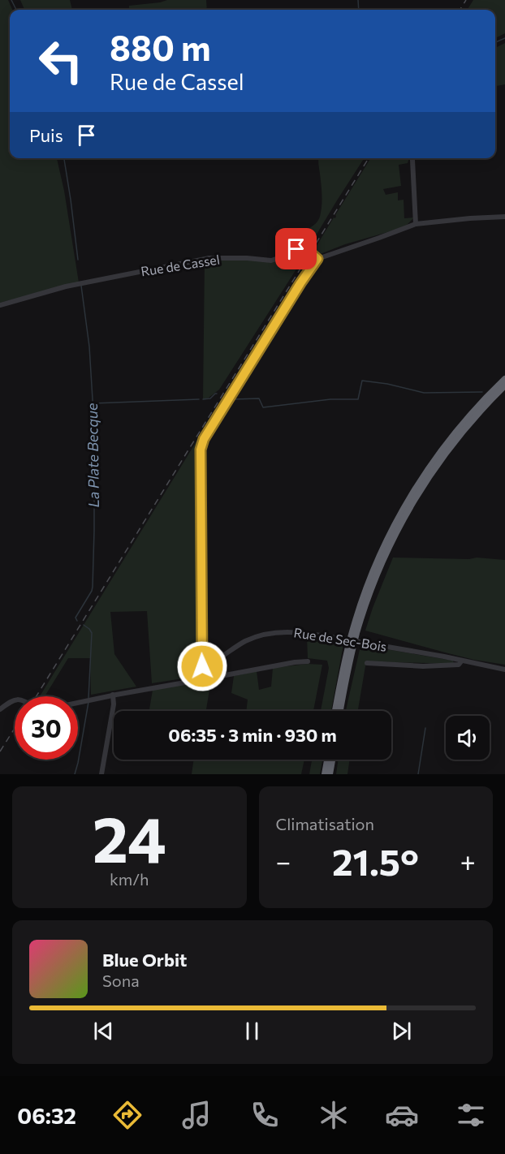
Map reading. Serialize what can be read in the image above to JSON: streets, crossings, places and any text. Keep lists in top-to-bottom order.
{
  "streets": {
    "street": ["Rue de Cassel", "Rue de Sec-Bois"]
  },
  "water": ["La Plate Becque"],
  "page": {
    "turn": ["880 m", "Rue de Cassel"],
    "then": "Puis",
    "limit": "30",
    "trip": "06:35 · 3 min · 930 m",
    "tile": [
      ["24", "km/h"],
      "Climatisation"
    ],
    "heat": ["−", "21.5°", "+"],
    "song": ["Blue Orbit", "Sona"],
    "tabs": "06:32"
  }
}
